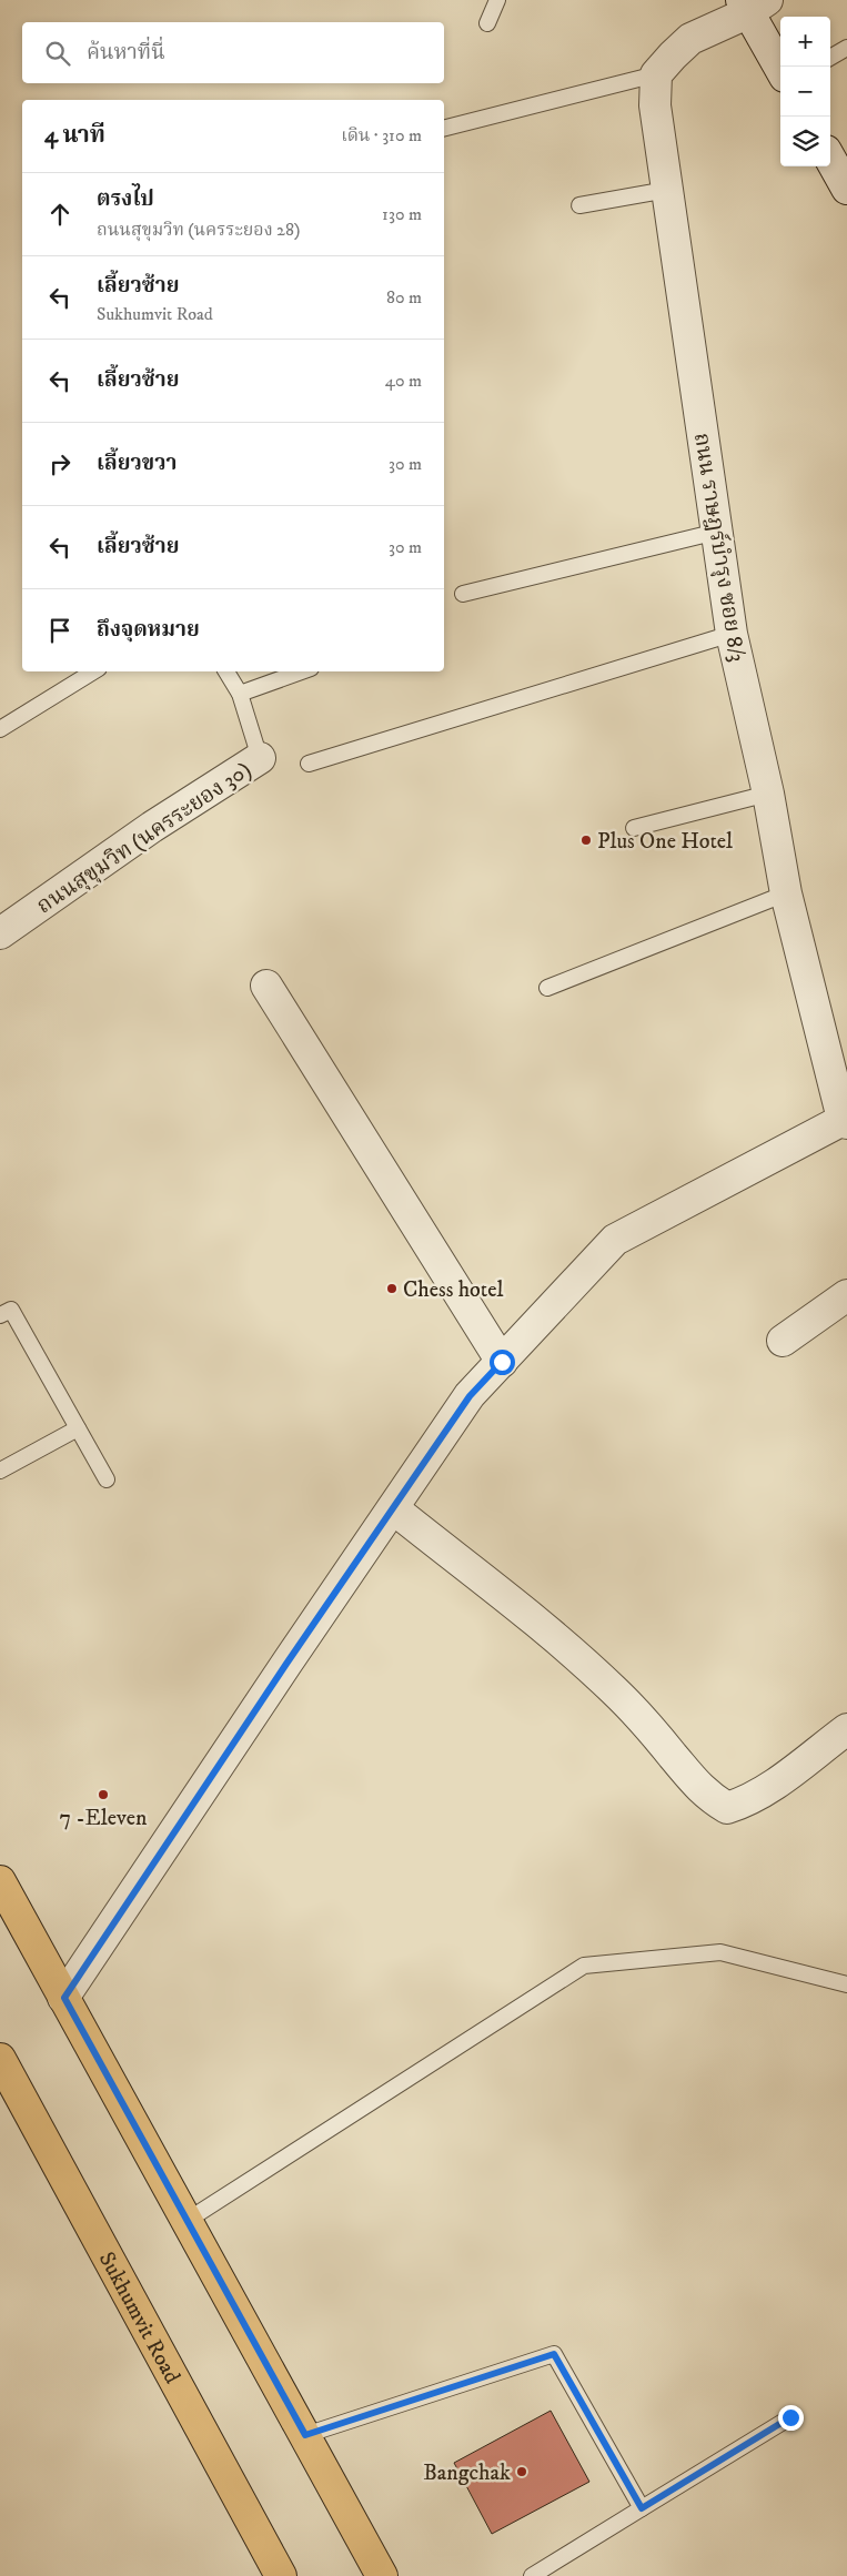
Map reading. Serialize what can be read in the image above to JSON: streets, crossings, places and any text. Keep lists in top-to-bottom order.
{
  "streets": {
    "main road": ["Sukhumvit Road"],
    "street": ["ถนน ราษฎร์บำรุง ซอย 8/3", "ถนนสุขุมวิท (นครระยอง 30)"]
  },
  "places": [
    "Plus One Hotel",
    "Chess hotel",
    "7 -Eleven",
    "Bangchak"
  ],
  "page": {
    "map_buttons": ["+", "−"],
    "search": "ค้นหาที่นี่",
    "heading": ["4 นาที", "เดิน · 310 m"],
    "list": [
      ["ตรงไป", "ถนนสุขุมวิท (นครระยอง 28)", "130 m"],
      ["เลี้ยวซ้าย", "Sukhumvit Road", "80 m"],
      ["เลี้ยวซ้าย", "40 m"],
      ["เลี้ยวขวา", "30 m"],
      ["เลี้ยวซ้าย", "30 m"],
      "ถึงจุดหมาย"
    ]
  }
}
